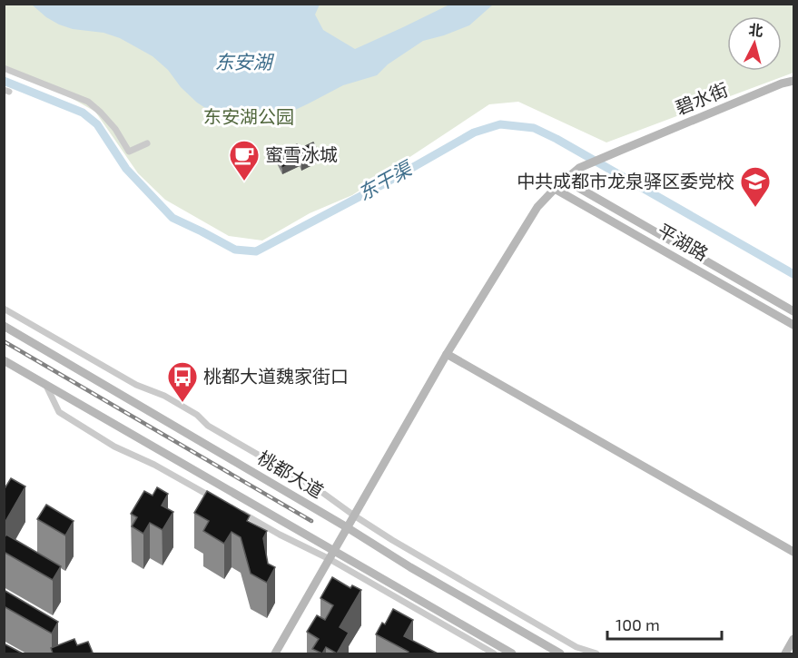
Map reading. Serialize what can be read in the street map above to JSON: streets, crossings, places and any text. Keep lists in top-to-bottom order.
{
  "streets": {
    "street": ["碧水街", "平湖路", "桃都大道"]
  },
  "crossings": [
    ["碧水街", "平湖路"],
    ["碧水街", "桃都大道"]
  ],
  "water": ["东安湖", "东干渠"],
  "parks": ["东安湖公园"],
  "places": {
    "cafe": ["蜜雪冰城"],
    "school or university": ["中共成都市龙泉驿区委党校"],
    "bus stop": ["桃都大道魏家街口"]
  },
  "scale_bar": "100 m",
  "north": "top"
}
